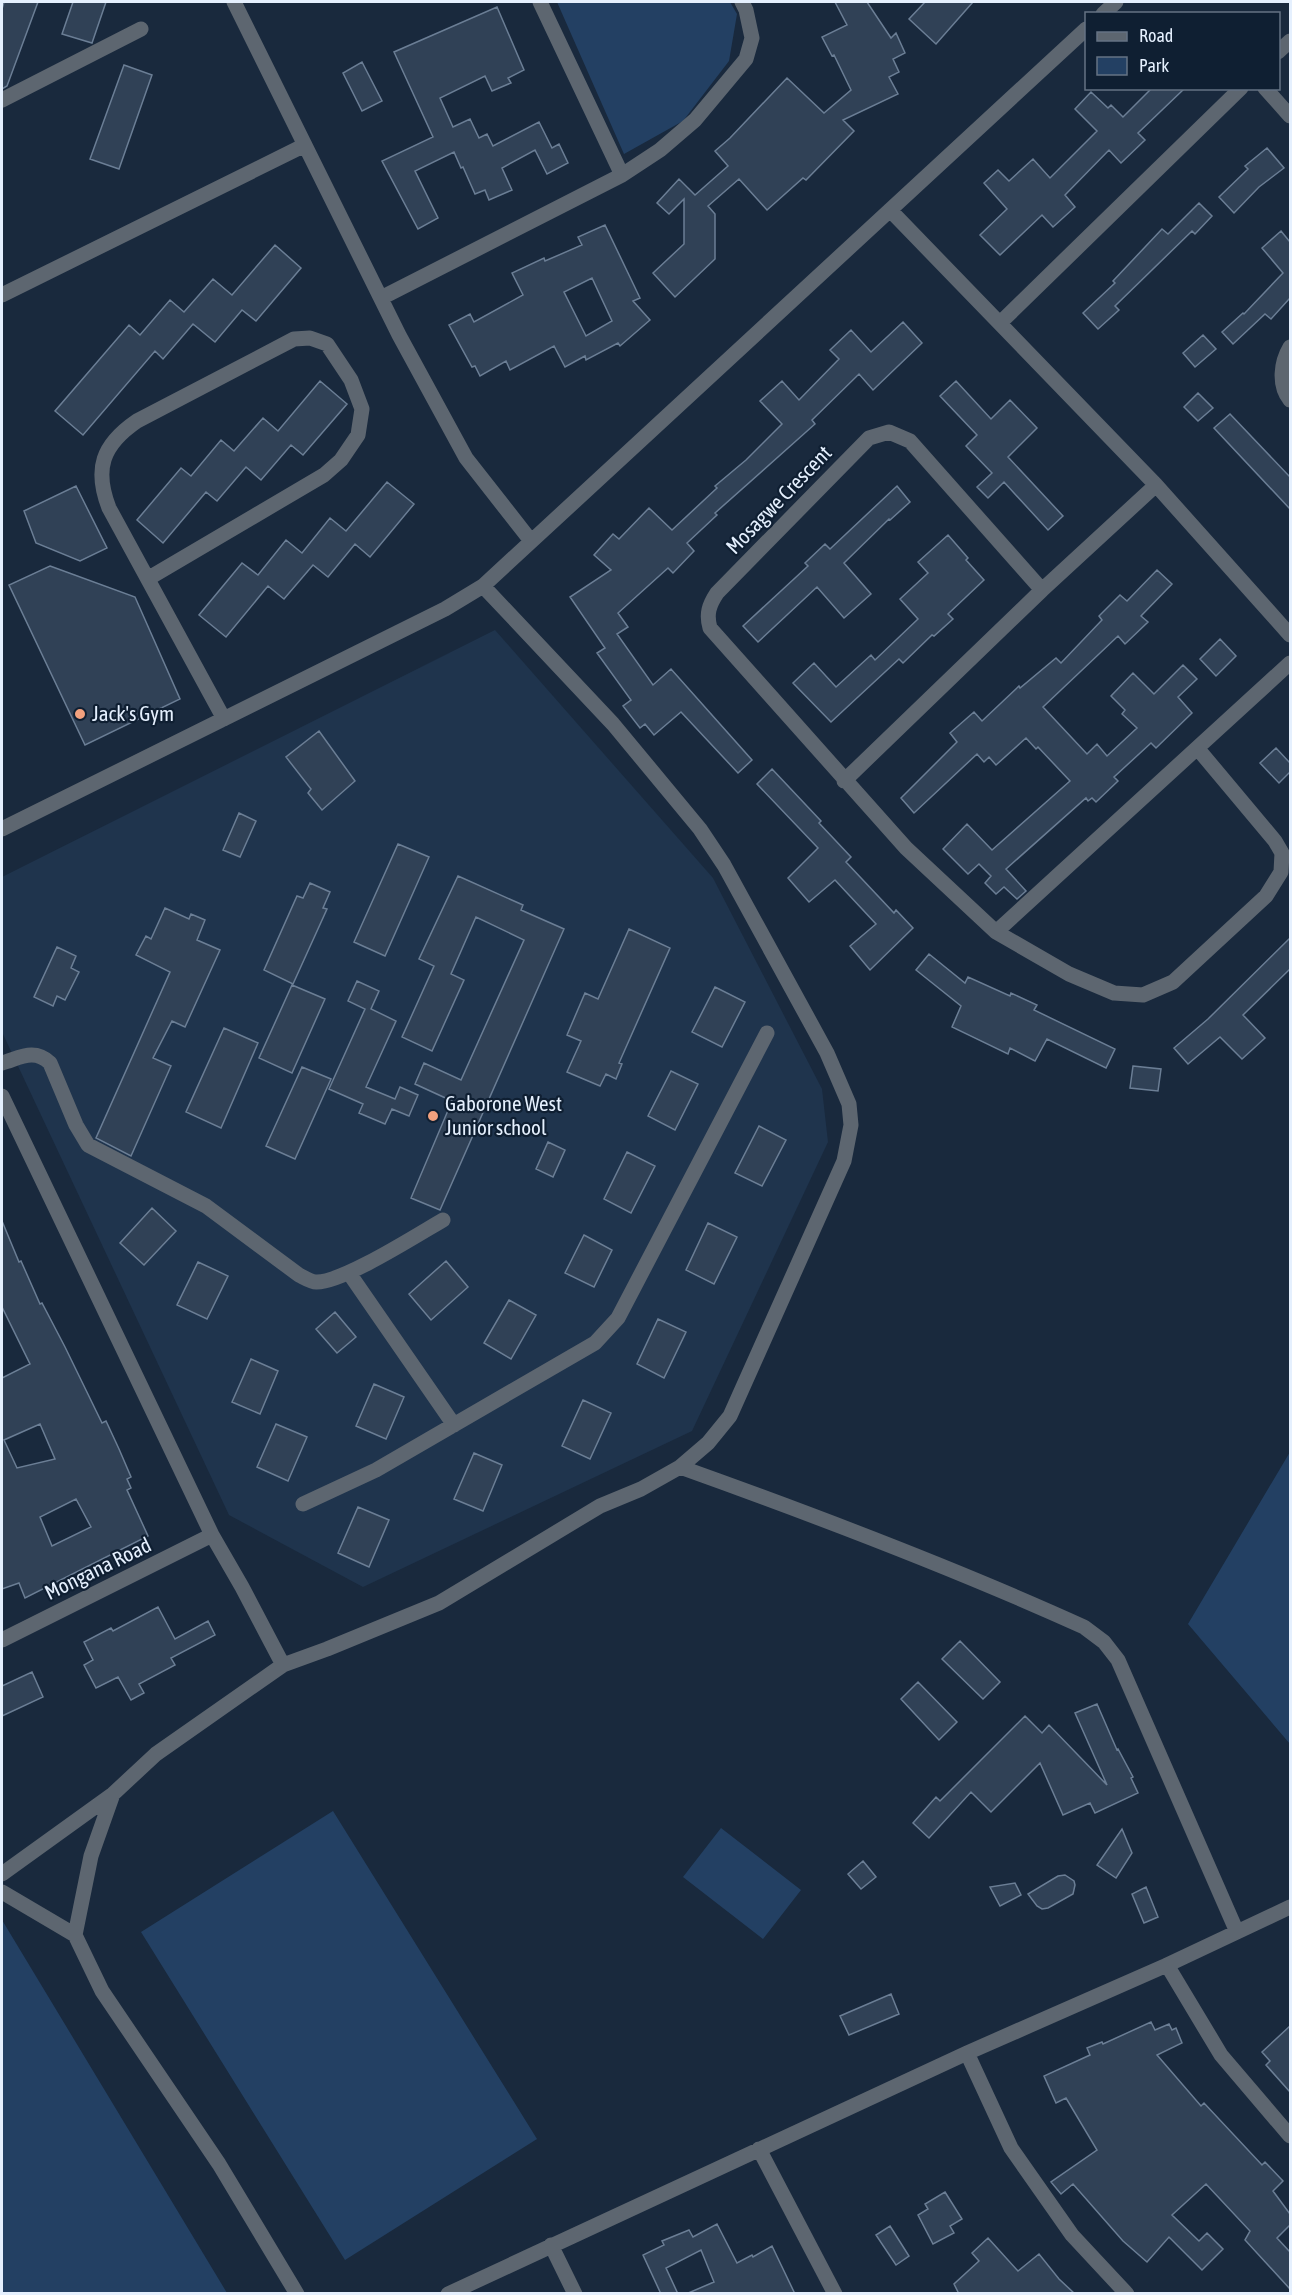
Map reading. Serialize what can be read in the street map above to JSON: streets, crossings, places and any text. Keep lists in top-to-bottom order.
{
  "streets": {
    "street": ["Mosagwe Crescent", "Mongana Road"]
  },
  "places": ["Jack's Gym", "Gaborone West Junior school"],
  "legend": ["Road", "Park"]
}
